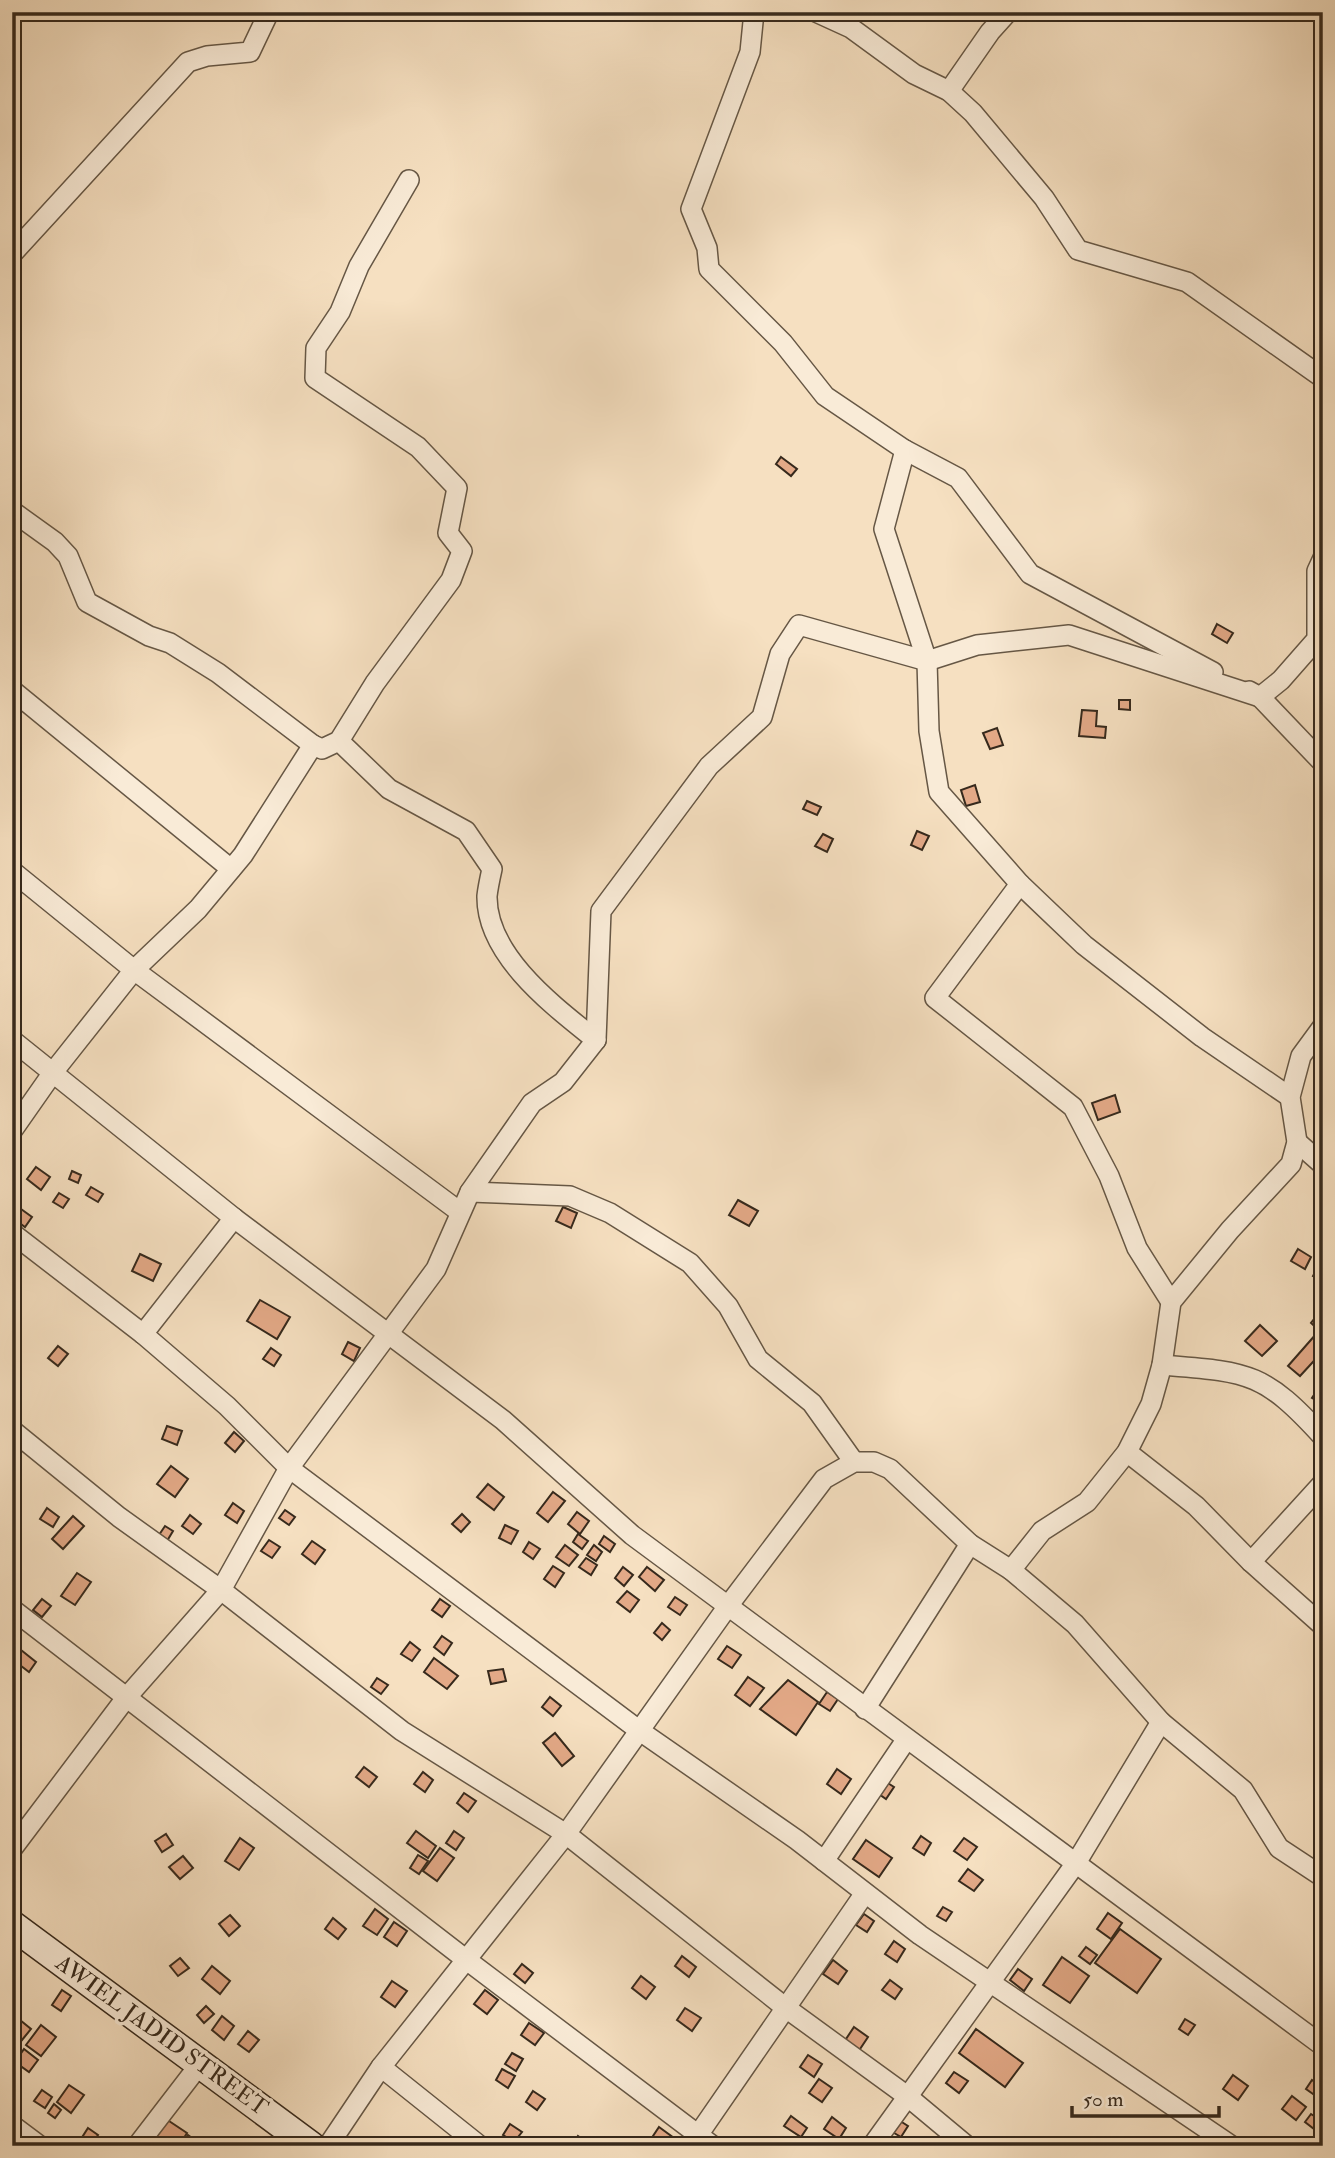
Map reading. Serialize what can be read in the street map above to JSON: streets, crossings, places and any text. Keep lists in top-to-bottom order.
{
  "streets": {
    "street": ["AWIEL JADID STREET"]
  },
  "scale_bar": "50 m"
}
